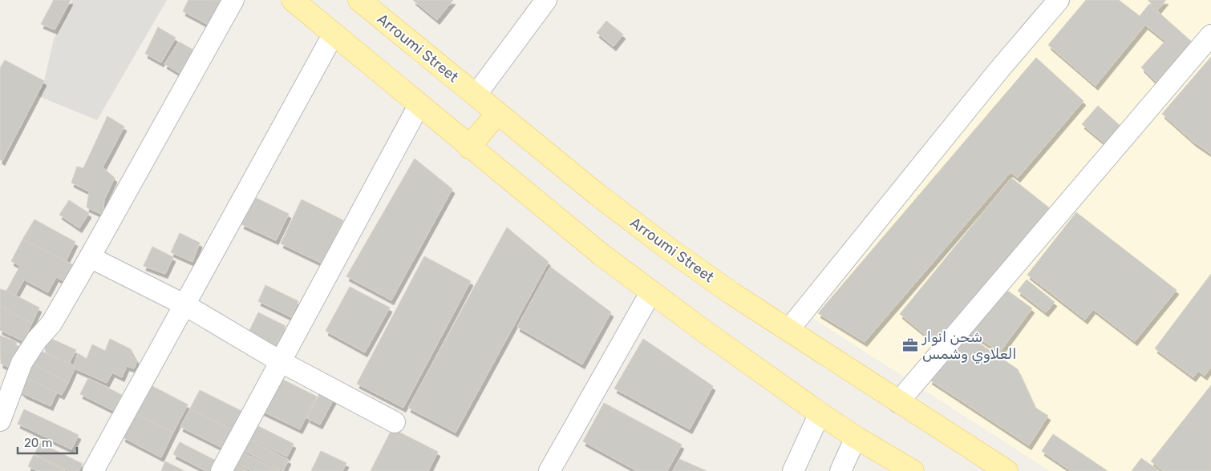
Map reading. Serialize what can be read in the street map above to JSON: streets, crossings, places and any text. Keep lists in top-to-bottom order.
{
  "streets": {
    "main road": ["Arroumi Street"]
  },
  "places": {
    "office": ["شحن انوار العلاوي وشمس"]
  },
  "scale_bar": "20 m"
}
